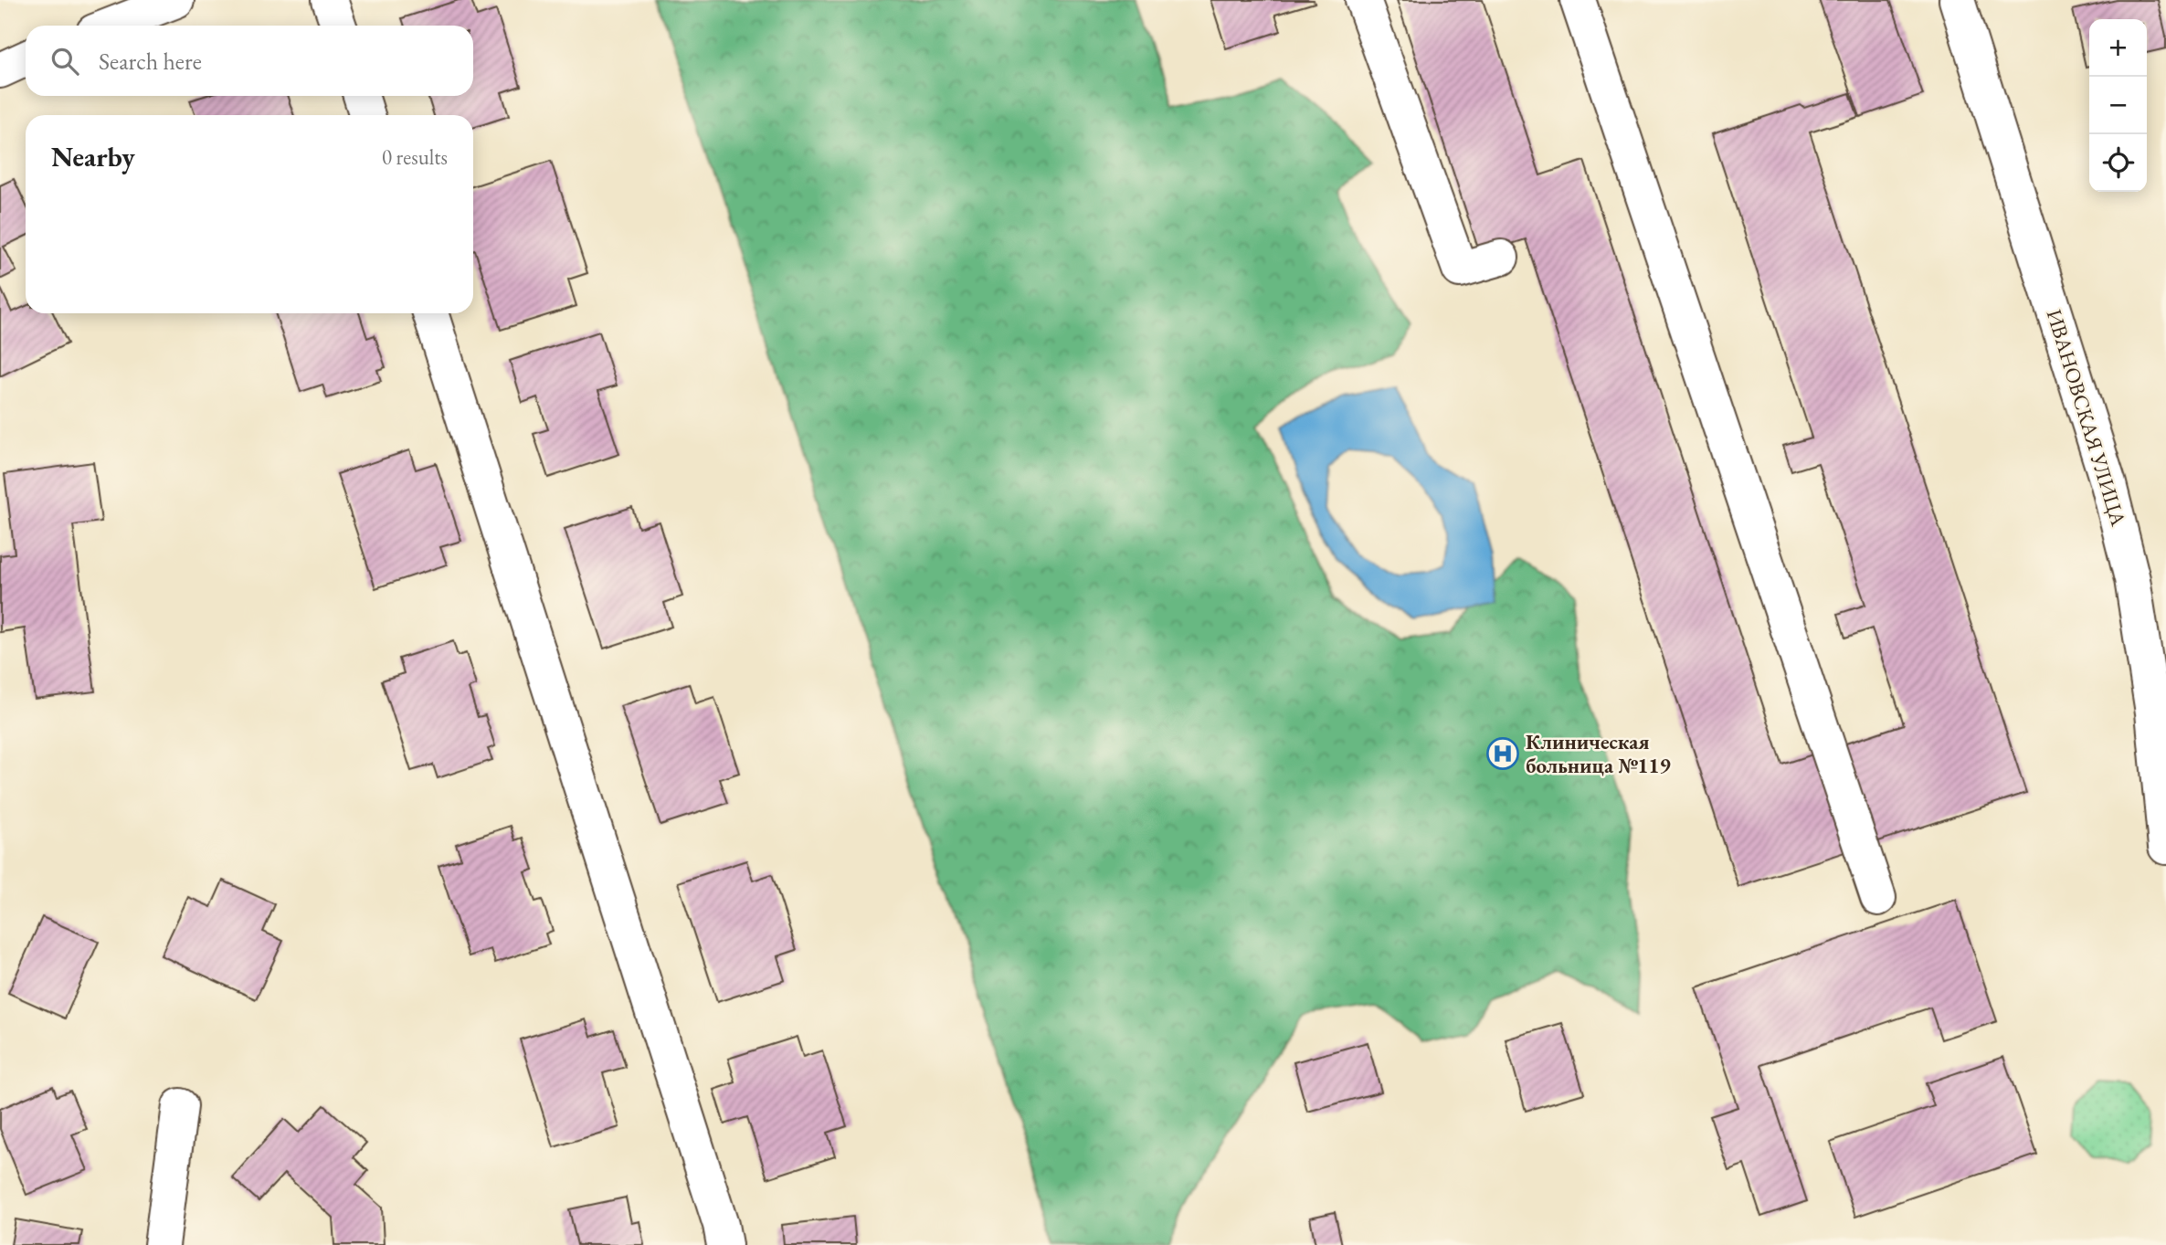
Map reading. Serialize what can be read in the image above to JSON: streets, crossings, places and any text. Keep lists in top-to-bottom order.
{
  "streets": {
    "street": ["ИВАНОВСКАЯ УЛИЦА"]
  },
  "places": {
    "hospital": ["Клиническая больница №119"]
  },
  "page": {
    "map_buttons": ["+", "−"],
    "search": "Search here",
    "heading": ["Nearby", "0 results"]
  }
}
